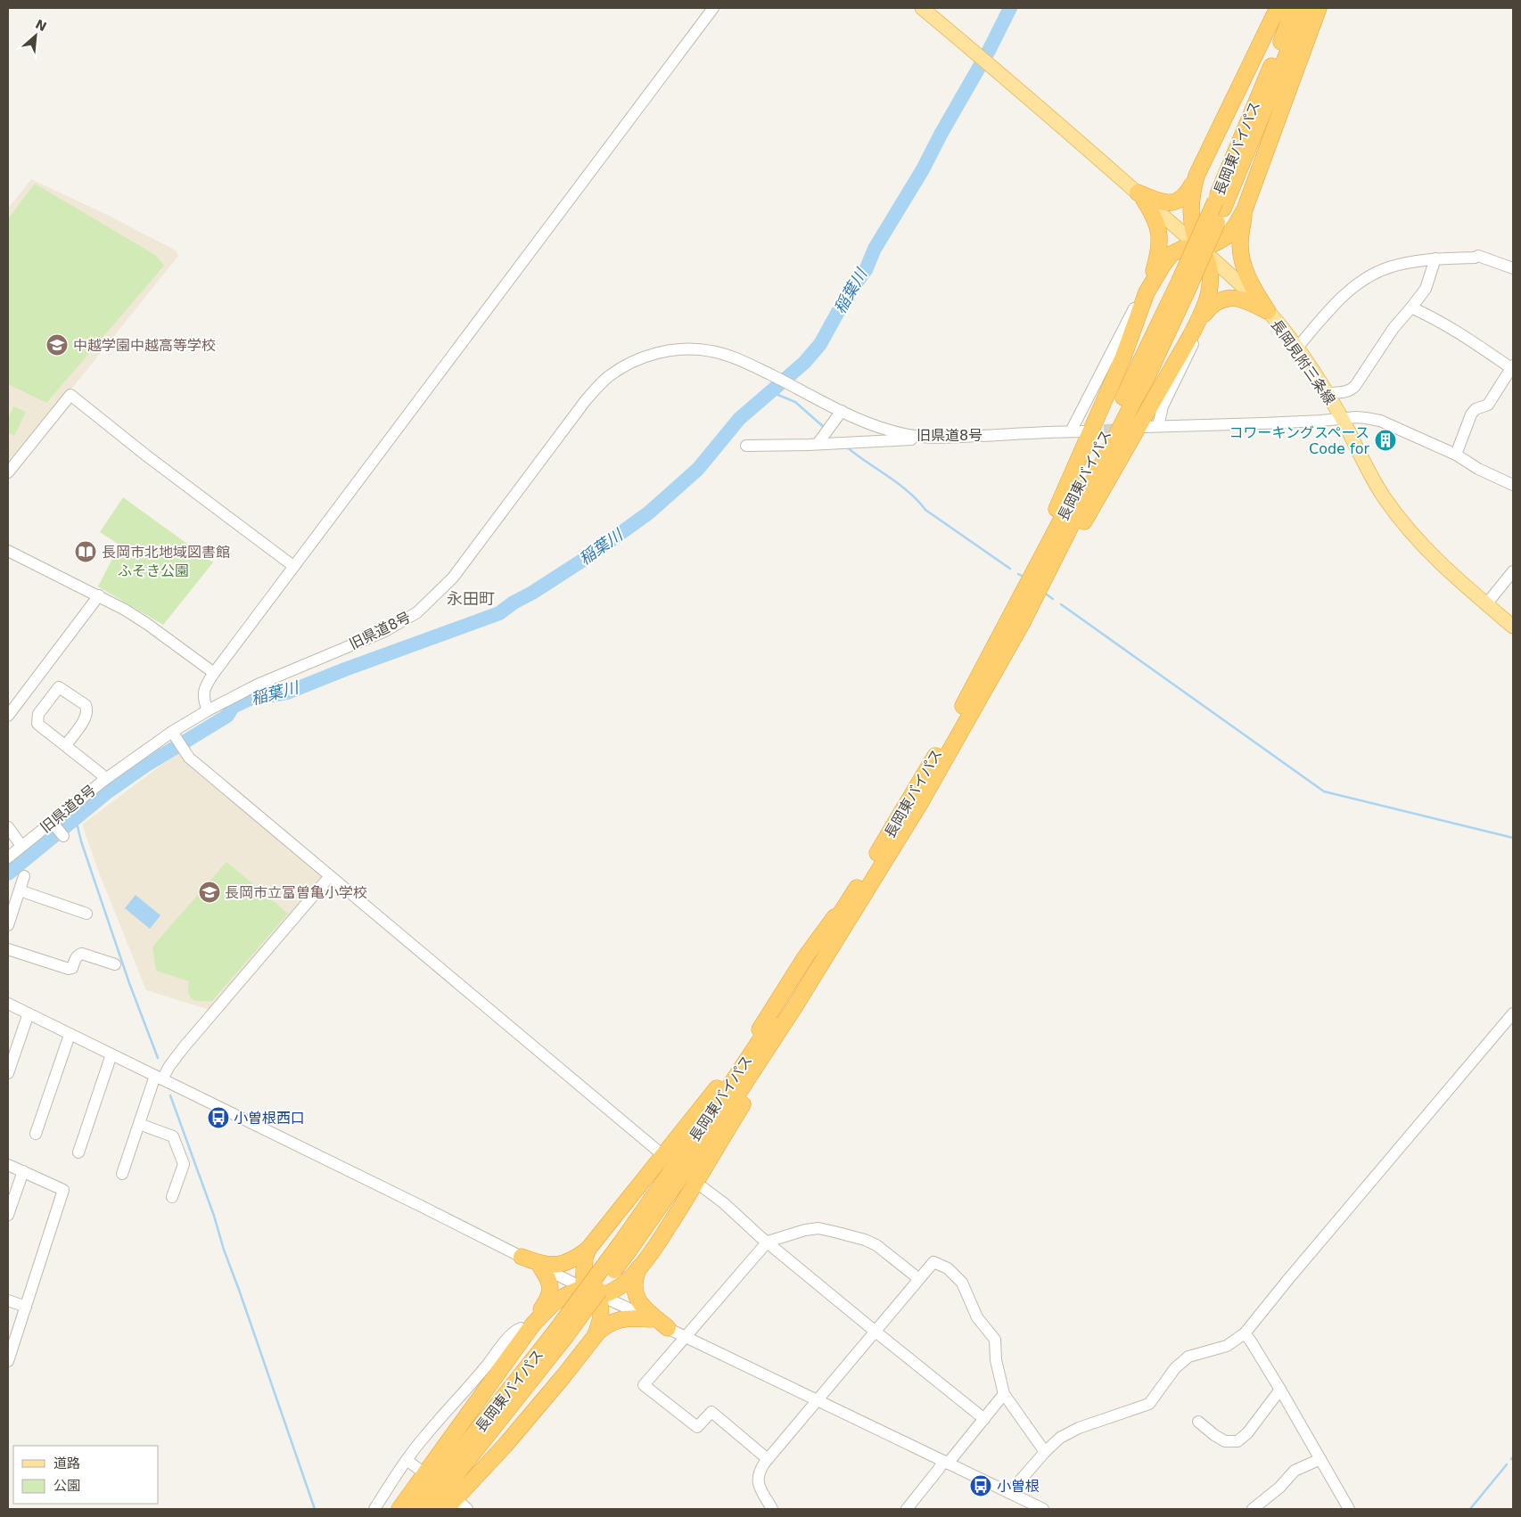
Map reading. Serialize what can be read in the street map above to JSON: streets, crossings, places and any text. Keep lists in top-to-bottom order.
{
  "streets": {
    "highway": ["長岡東バイパス"],
    "main road": ["長岡見附三条線"],
    "street": ["旧県道8号"]
  },
  "districts": ["永田町"],
  "water": ["稲葉川"],
  "parks": ["ふそき公園"],
  "places": {
    "school or university": ["中越学園中越高等学校", "長岡市立富曽亀小学校"],
    "building": ["コワーキングスペース Code for"],
    "library": ["長岡市北地域図書館"],
    "bus stop": ["小曽根西口", "小曽根"]
  },
  "legend": ["道路", "公園"],
  "north": "top right"
}
